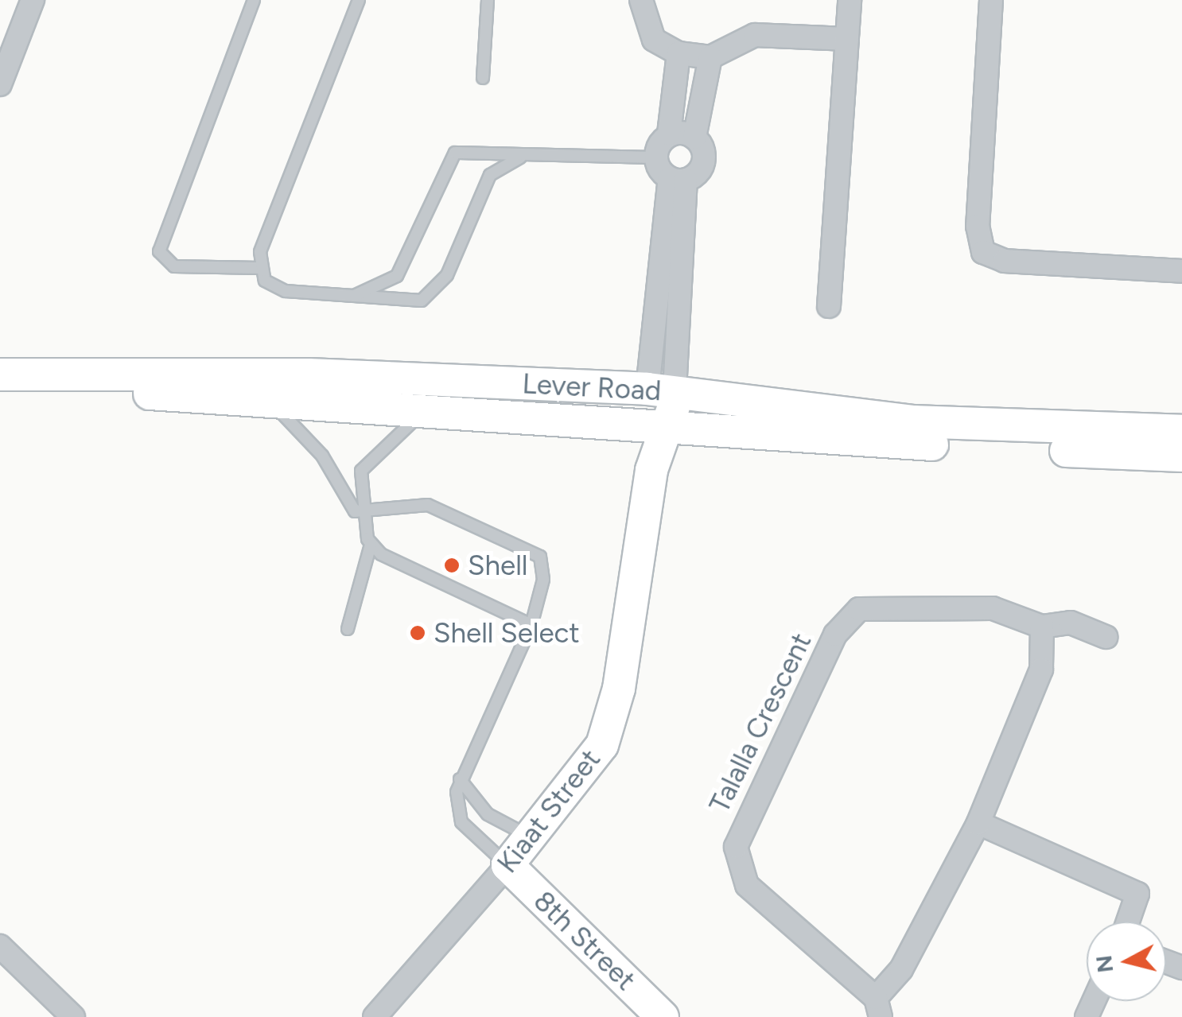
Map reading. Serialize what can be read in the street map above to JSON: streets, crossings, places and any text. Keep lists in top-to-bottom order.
{
  "streets": {
    "main road": ["Lever Road", "Kiaat Street", "8th Street"],
    "street": ["Talalla Crescent"]
  },
  "crossings": [
    ["Lever Road", "Kiaat Street"],
    ["Kiaat Street", "8th Street"]
  ],
  "places": ["Shell", "Shell Select"],
  "north": "left"
}
